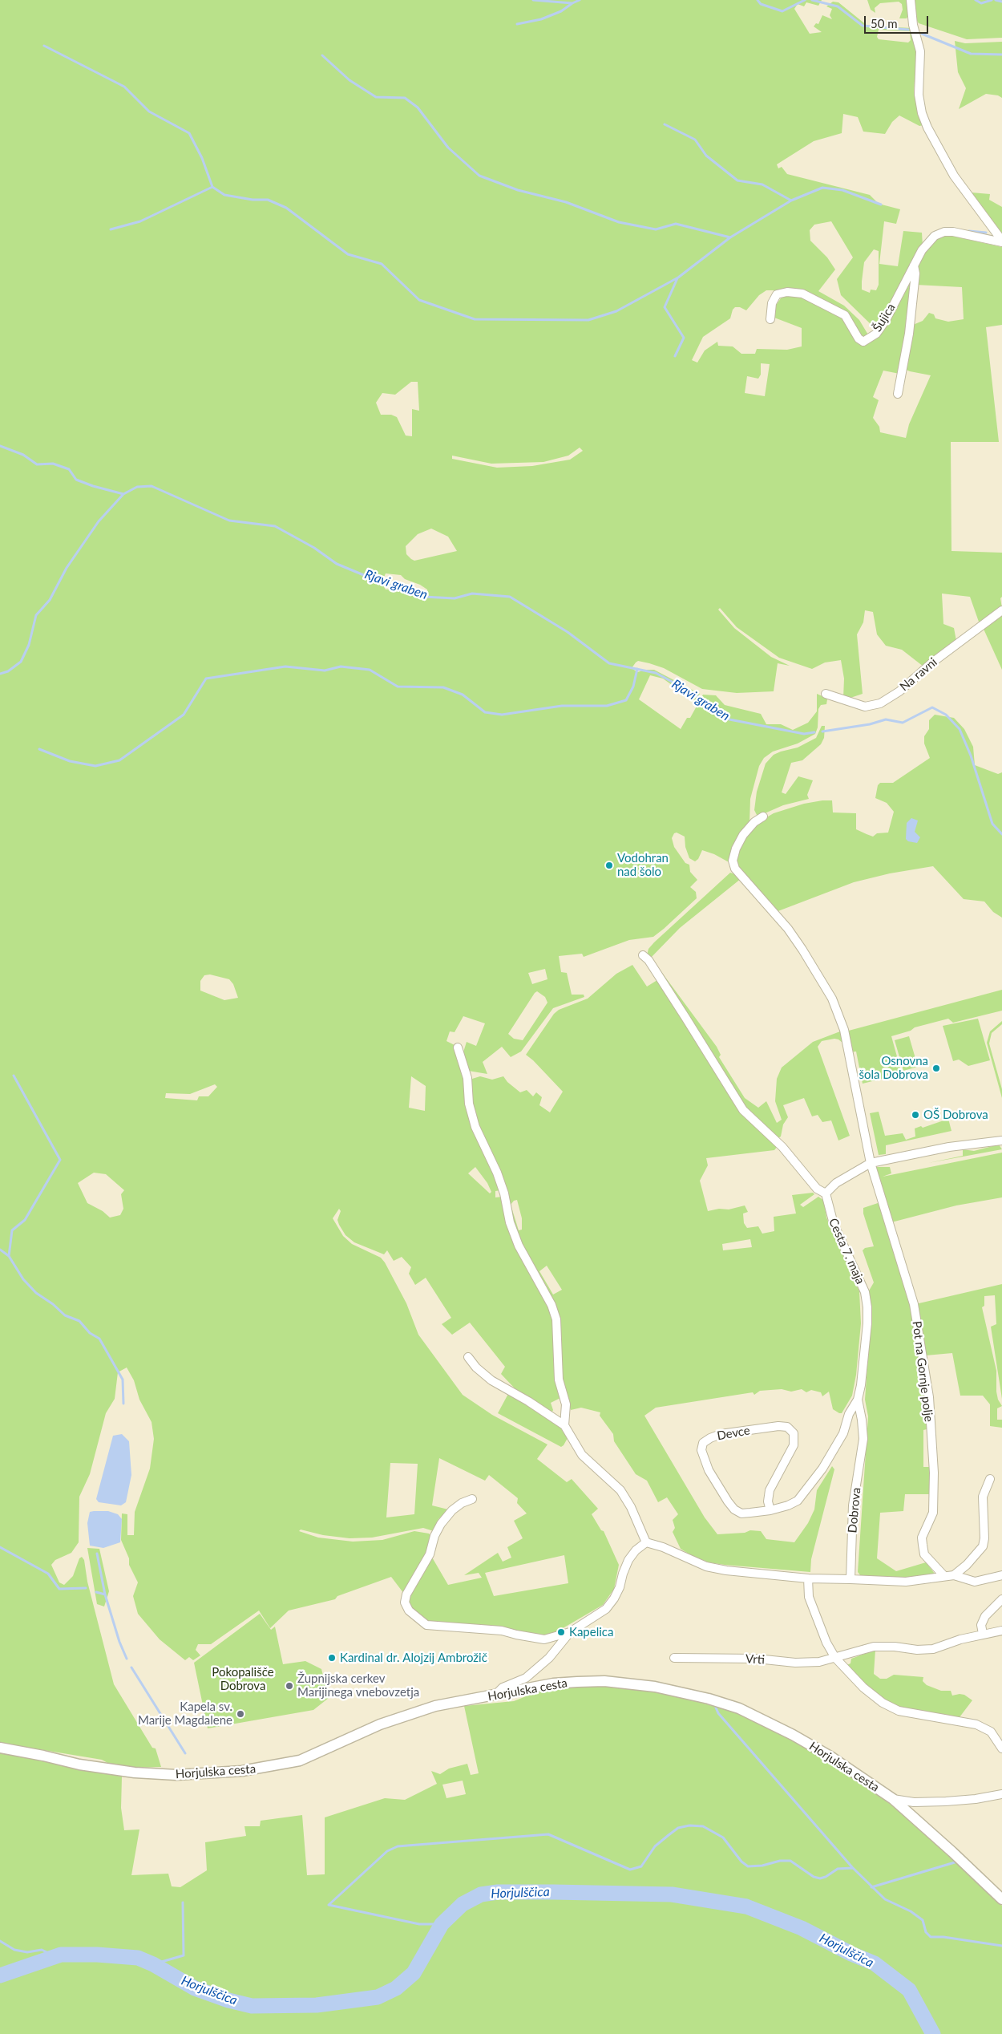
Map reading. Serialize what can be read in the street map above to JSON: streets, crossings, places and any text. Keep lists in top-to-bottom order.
{
  "streets": {
    "street": [
      "Šujica",
      "Na ravni",
      "Cesta 7. maja",
      "Pot na Gornje polje",
      "Devce",
      "Dobrova",
      "Vrti",
      "Horjulska cesta"
    ]
  },
  "crossings": [
    ["Cesta 7. maja", "Devce"],
    ["Cesta 7. maja", "Dobrova"],
    ["Devce", "Dobrova"]
  ],
  "water": ["Rjavi graben", "Horjulščica"],
  "parks": ["Pokopališče Dobrova"],
  "places": [
    "Vodohran nad šolo",
    "Osnovna šola Dobrova",
    "OŠ Dobrova",
    "Kapelica",
    "Kardinal dr. Alojzij Ambrožič",
    "Župnijska cerkev Marijinega vnebovzetja",
    "Kapela sv. Marije Magdalene"
  ],
  "scale_bar": "50 m"
}
